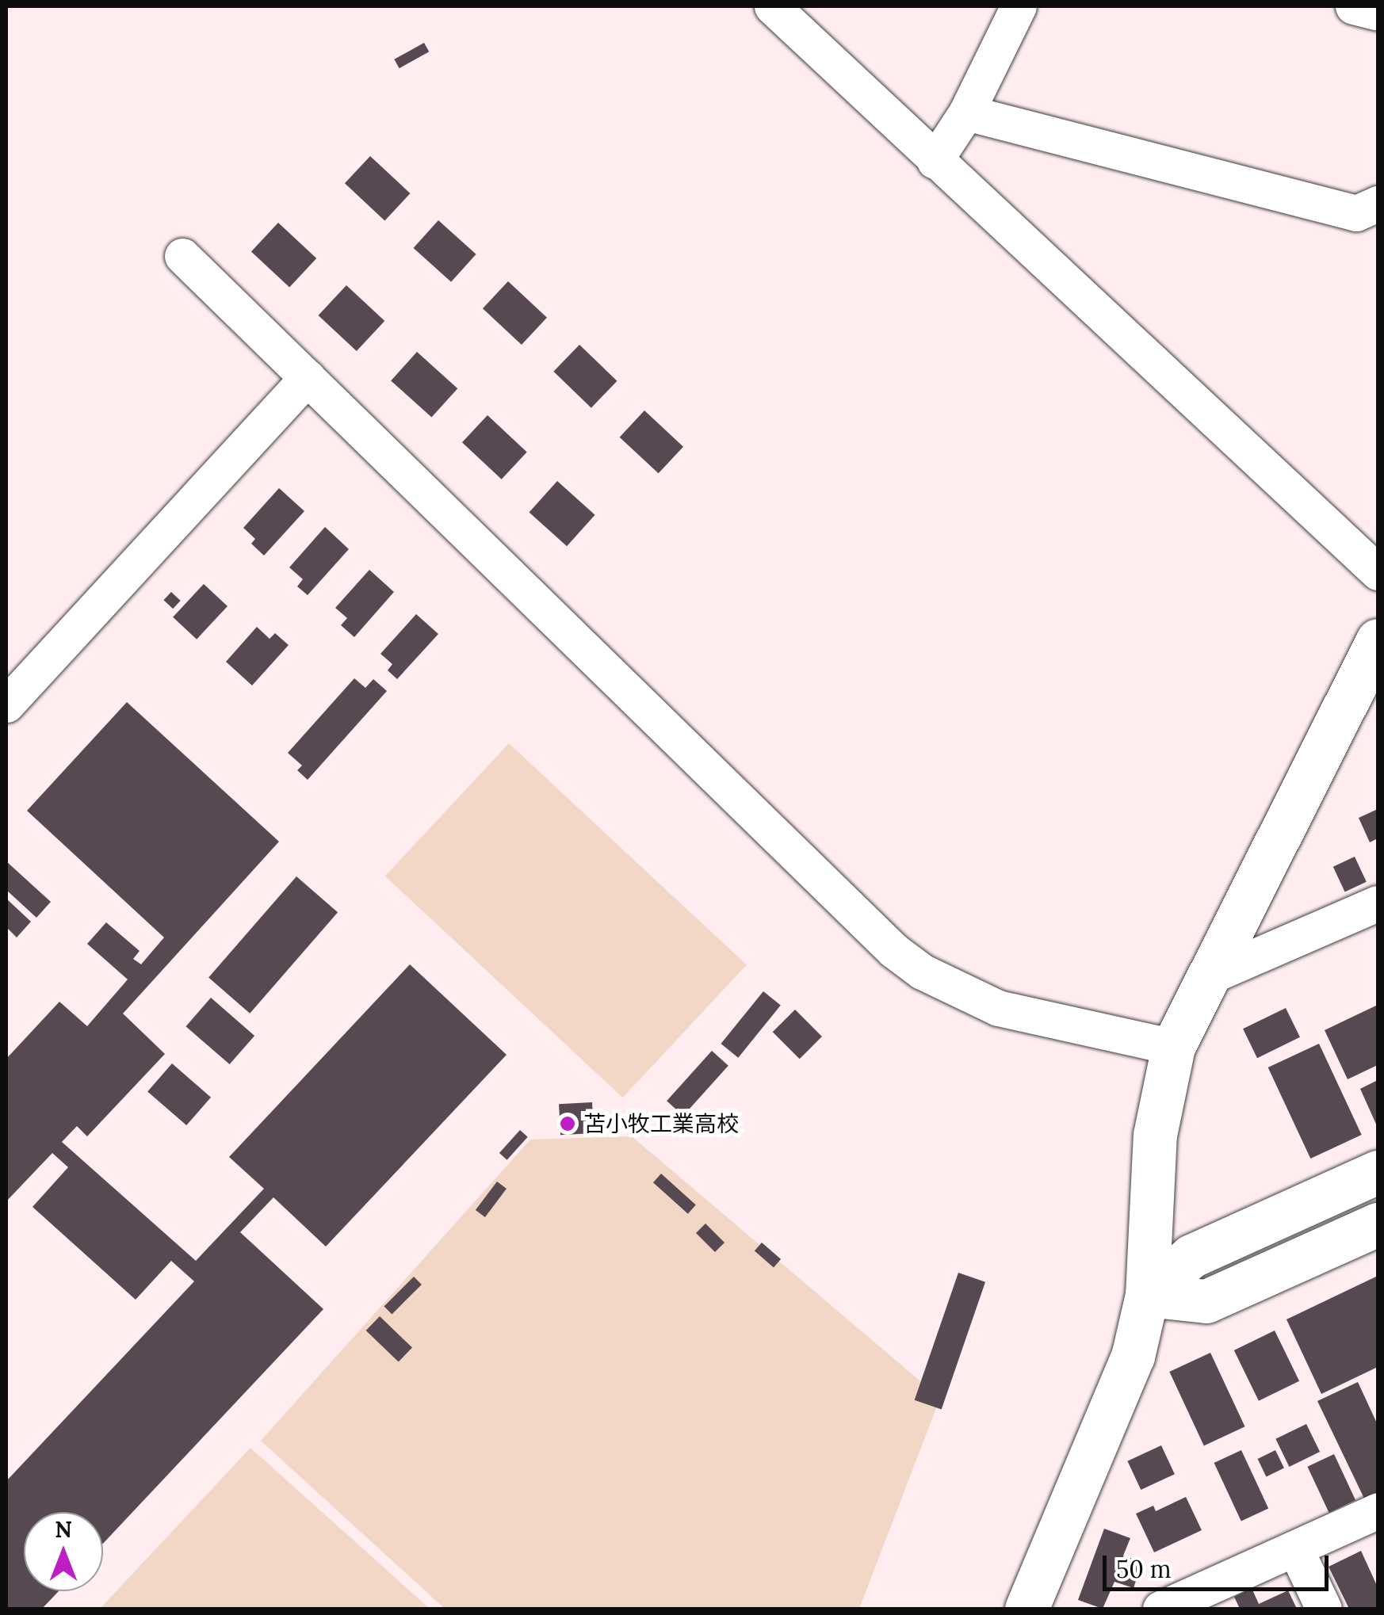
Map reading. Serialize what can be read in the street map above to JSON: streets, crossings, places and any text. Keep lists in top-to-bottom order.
{
  "places": ["苫小牧工業高校"],
  "scale_bar": "50 m",
  "north": "top"
}
